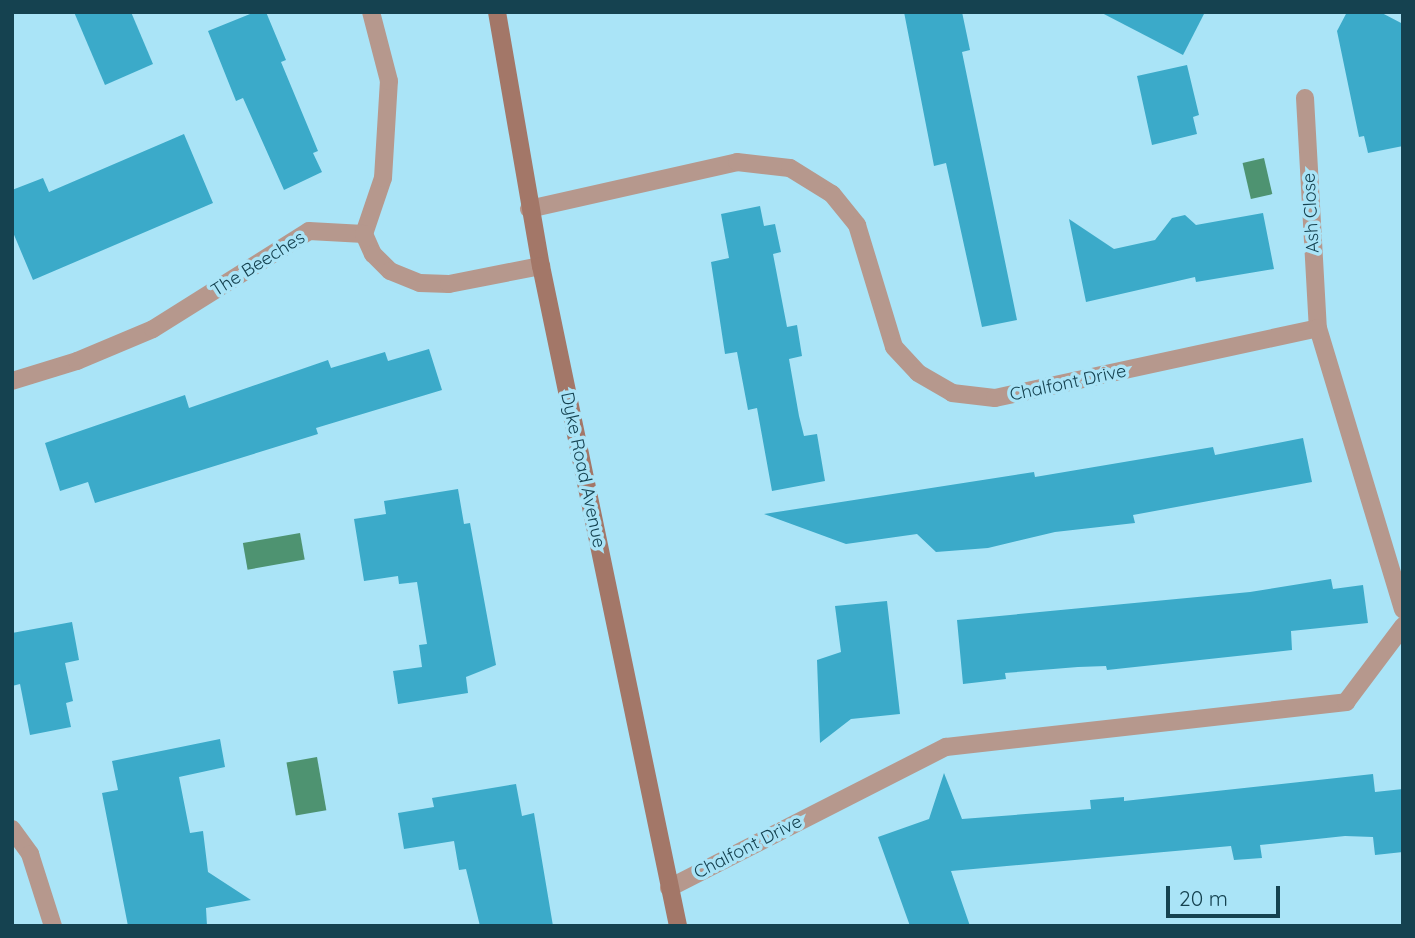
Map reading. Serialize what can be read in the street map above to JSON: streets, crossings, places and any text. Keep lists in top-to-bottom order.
{
  "streets": {
    "street": [
      "Ash Close",
      "The Beeches",
      "Chalfont Drive",
      "Dyke Road Avenue"
    ]
  },
  "crossings": [
    ["Ash Close", "Chalfont Drive"],
    ["Chalfont Drive", "Dyke Road Avenue"]
  ],
  "scale_bar": "20 m"
}
